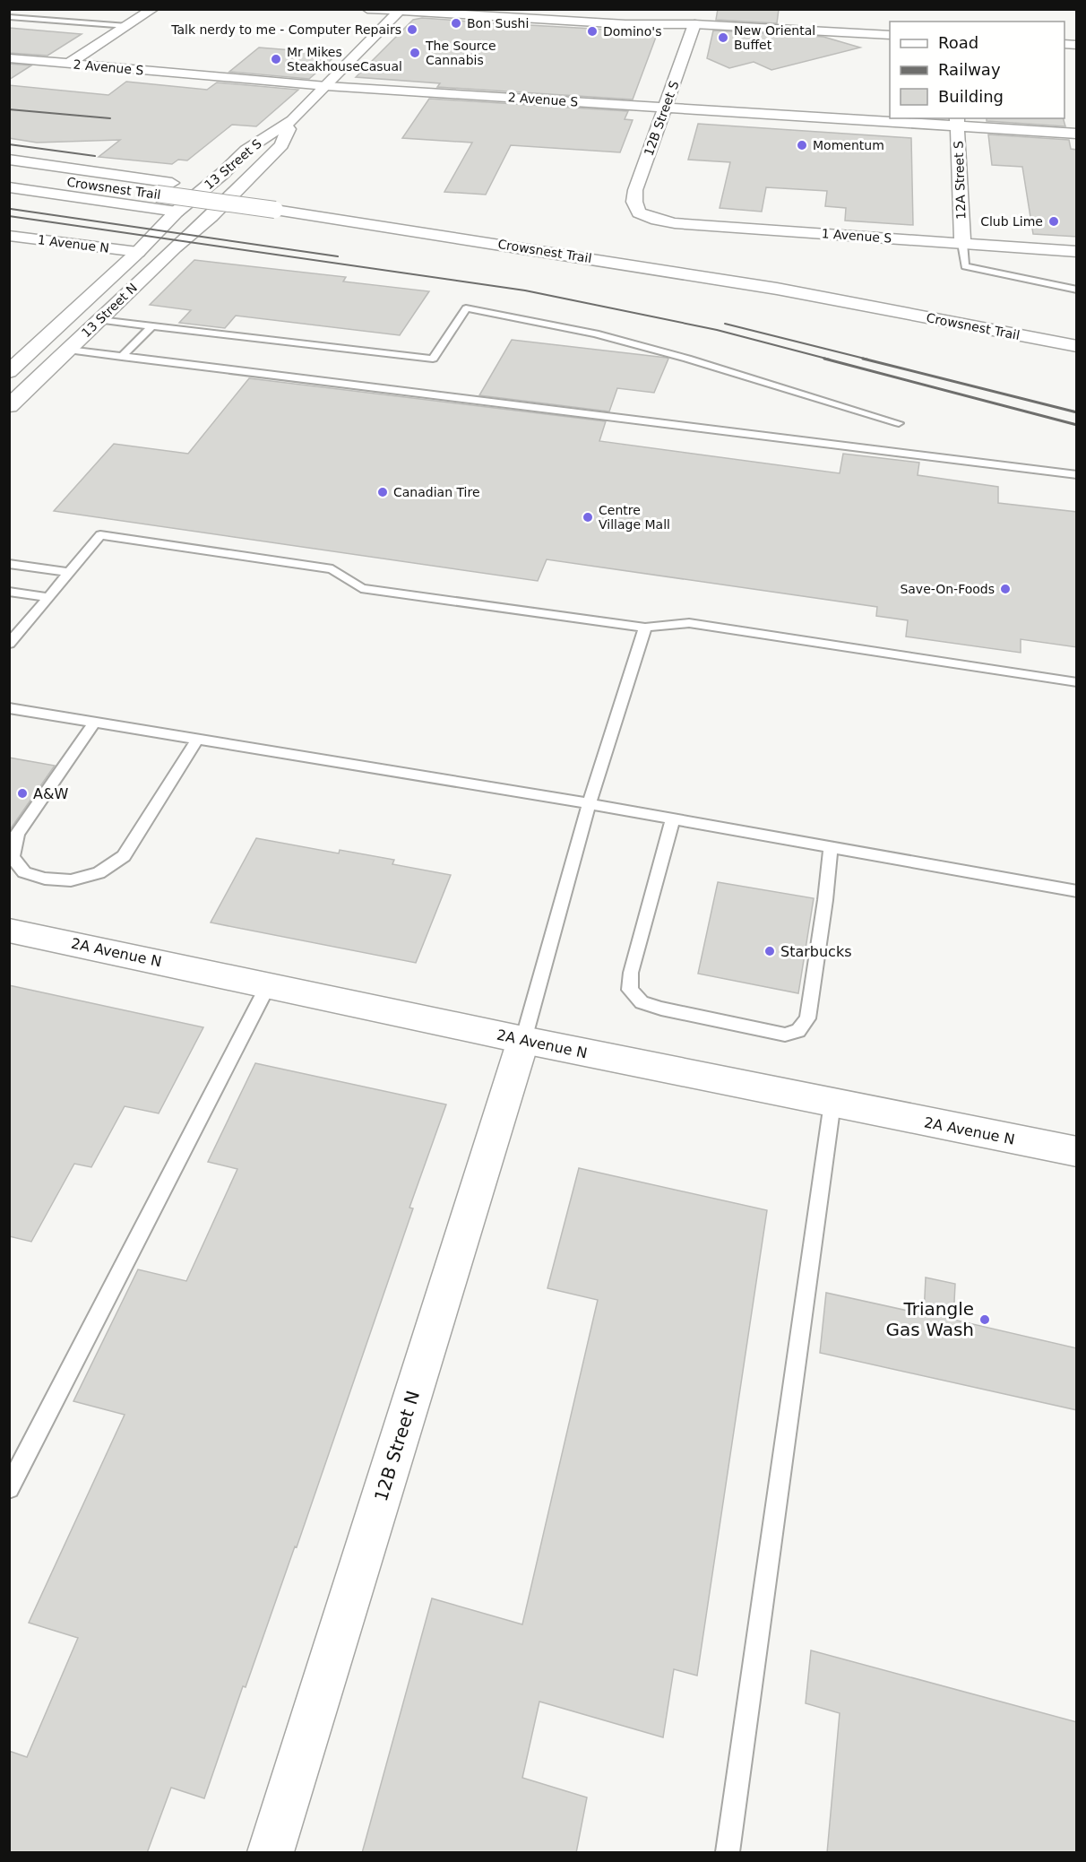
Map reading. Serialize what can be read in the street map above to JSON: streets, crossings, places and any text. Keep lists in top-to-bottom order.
{
  "streets": {
    "main road": [
      "2 Avenue S",
      "12B Street S",
      "13 Street S",
      "12A Street S",
      "Crowsnest Trail",
      "1 Avenue S",
      "1 Avenue N",
      "13 Street N",
      "2A Avenue N",
      "12B Street N"
    ]
  },
  "crossings": [
    ["2 Avenue S", "12B Street S"],
    ["2 Avenue S", "13 Street S"],
    ["2 Avenue S", "12A Street S"],
    ["12B Street S", "1 Avenue S"],
    ["13 Street S", "13 Street N"],
    ["12A Street S", "1 Avenue S"],
    ["1 Avenue N", "13 Street N"],
    ["2A Avenue N", "12B Street N"]
  ],
  "places": [
    "Bon Sushi",
    "Talk nerdy to me - Computer Repairs",
    "Domino's",
    "New Oriental Buffet",
    "The Source Cannabis",
    "Mr Mikes SteakhouseCasual",
    "Momentum",
    "Club Lime",
    "Canadian Tire",
    "Centre Village Mall",
    "Save-On-Foods",
    "A&W",
    "Starbucks",
    "Triangle Gas Wash"
  ],
  "legend": ["Road", "Railway", "Building"]
}
